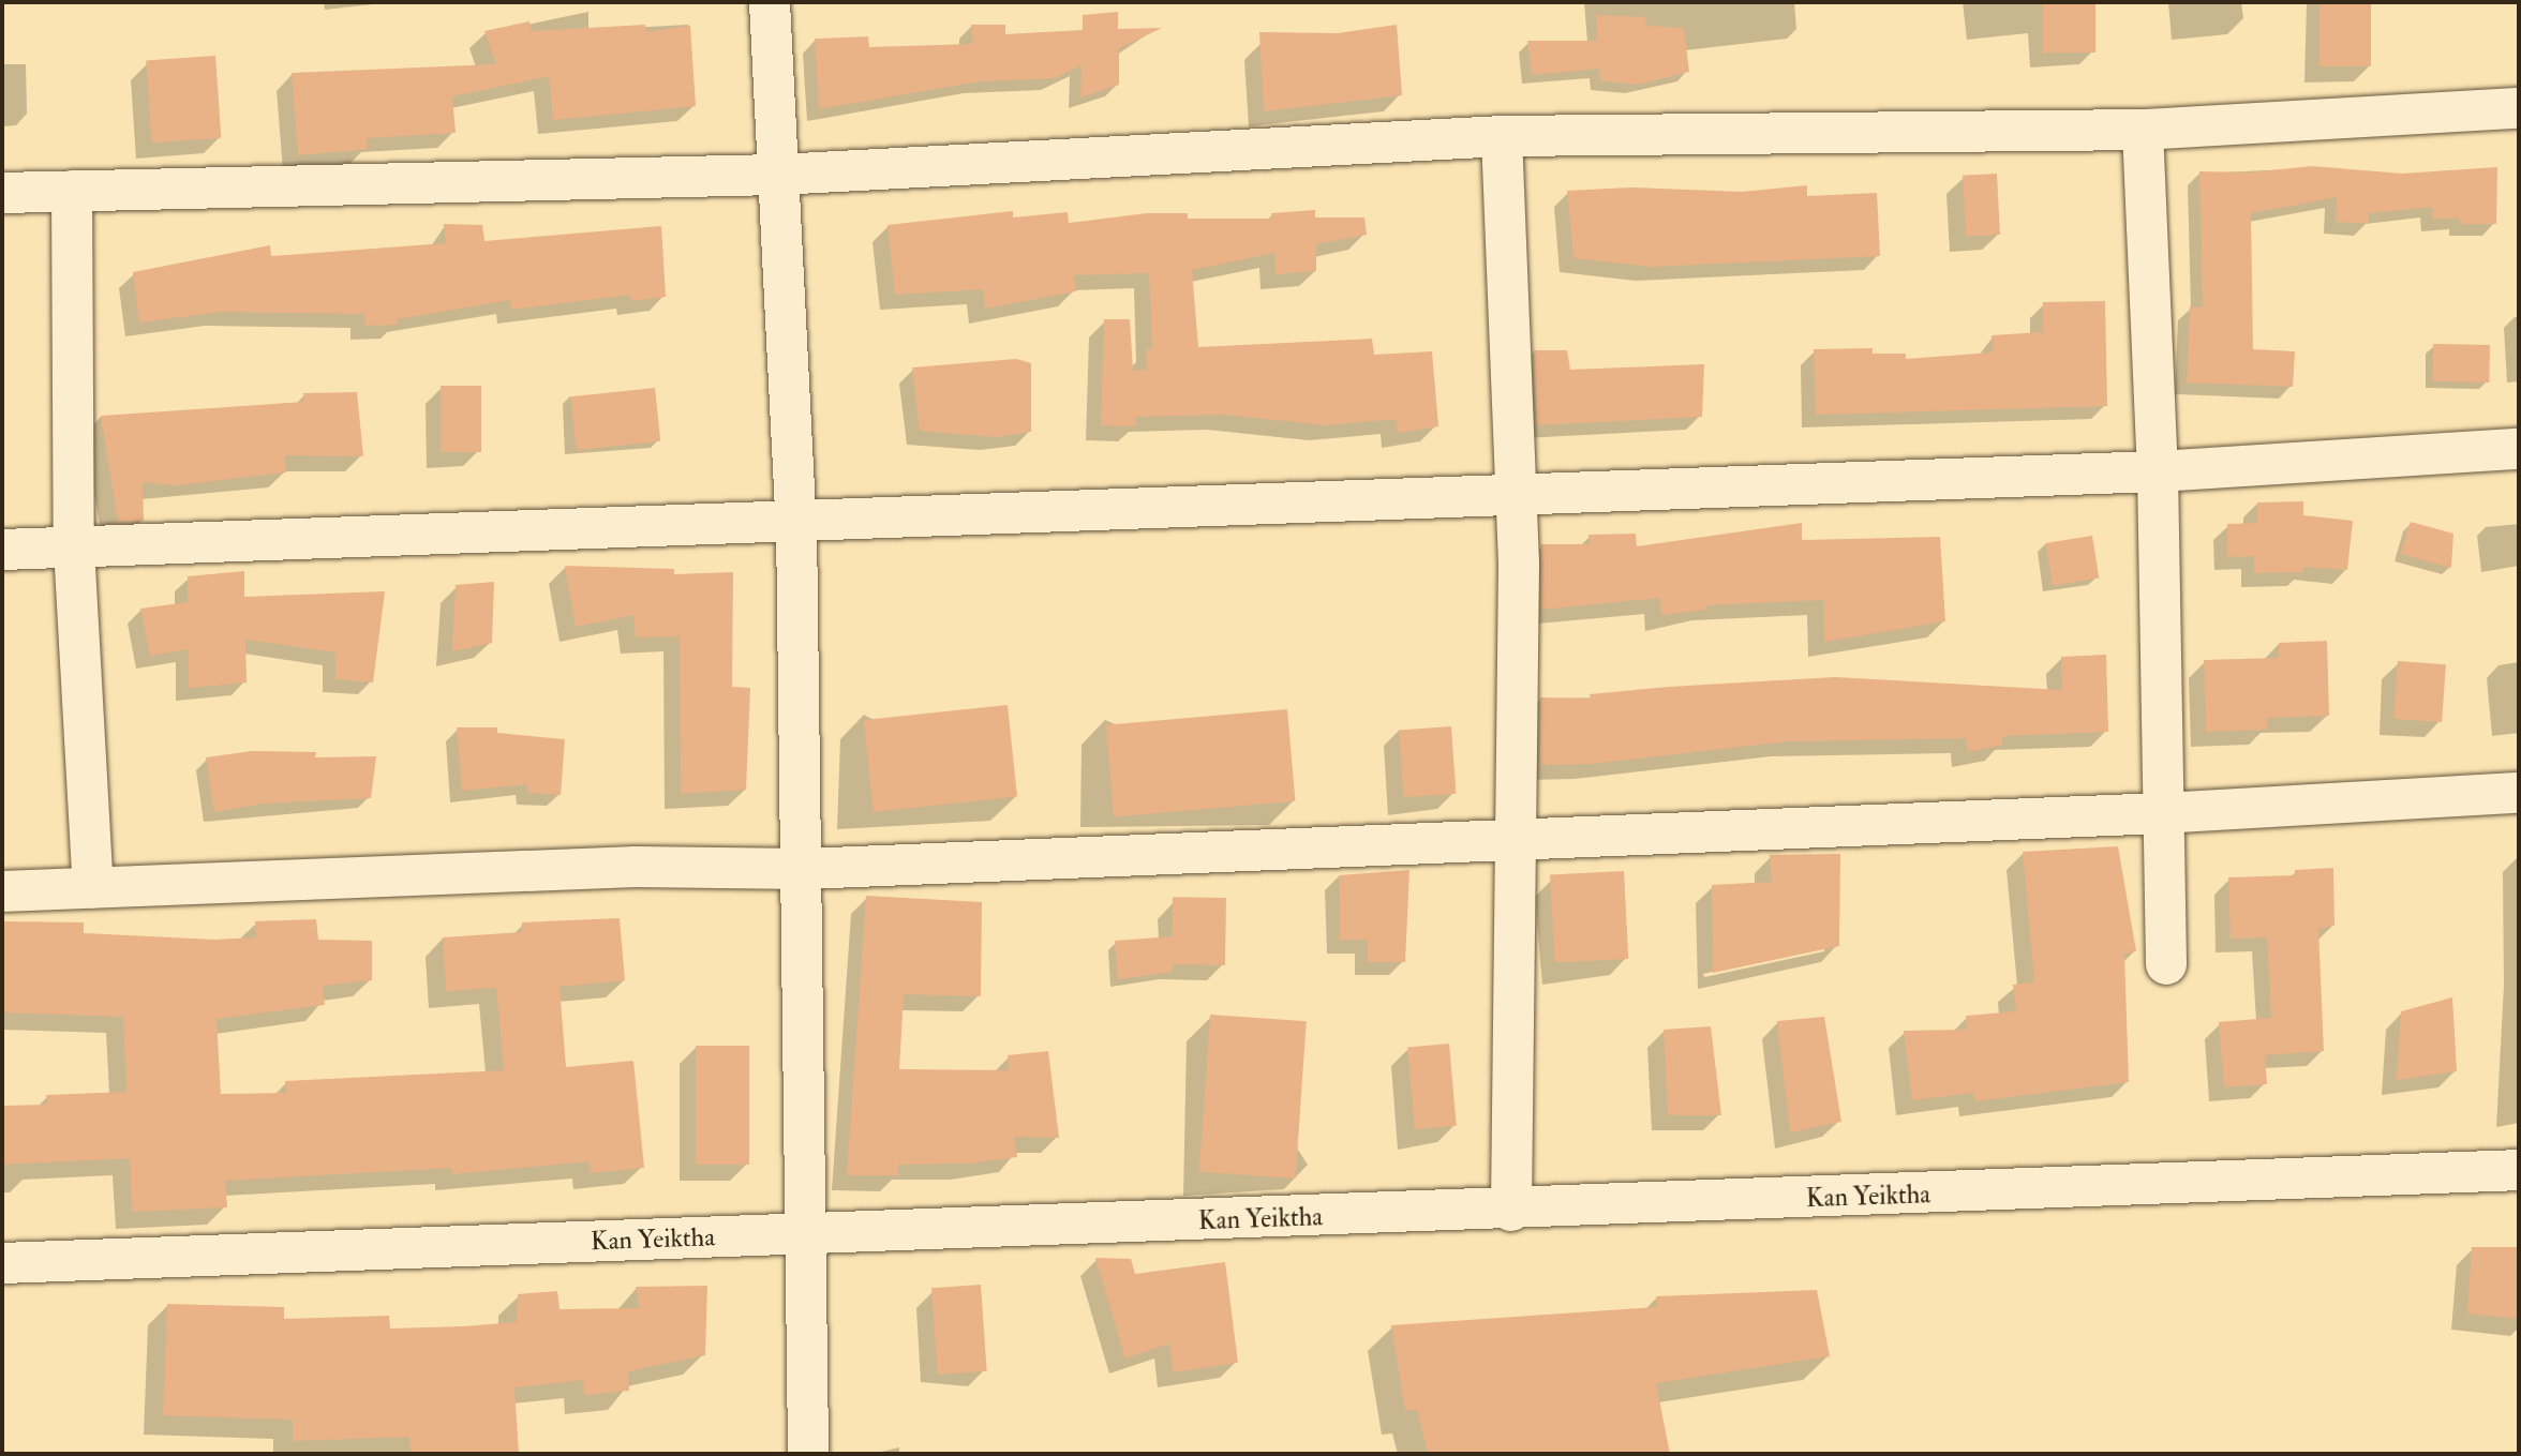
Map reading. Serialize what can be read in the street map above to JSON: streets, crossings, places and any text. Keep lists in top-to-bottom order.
{
  "streets": {
    "street": ["Kan Yeiktha"]
  }
}
